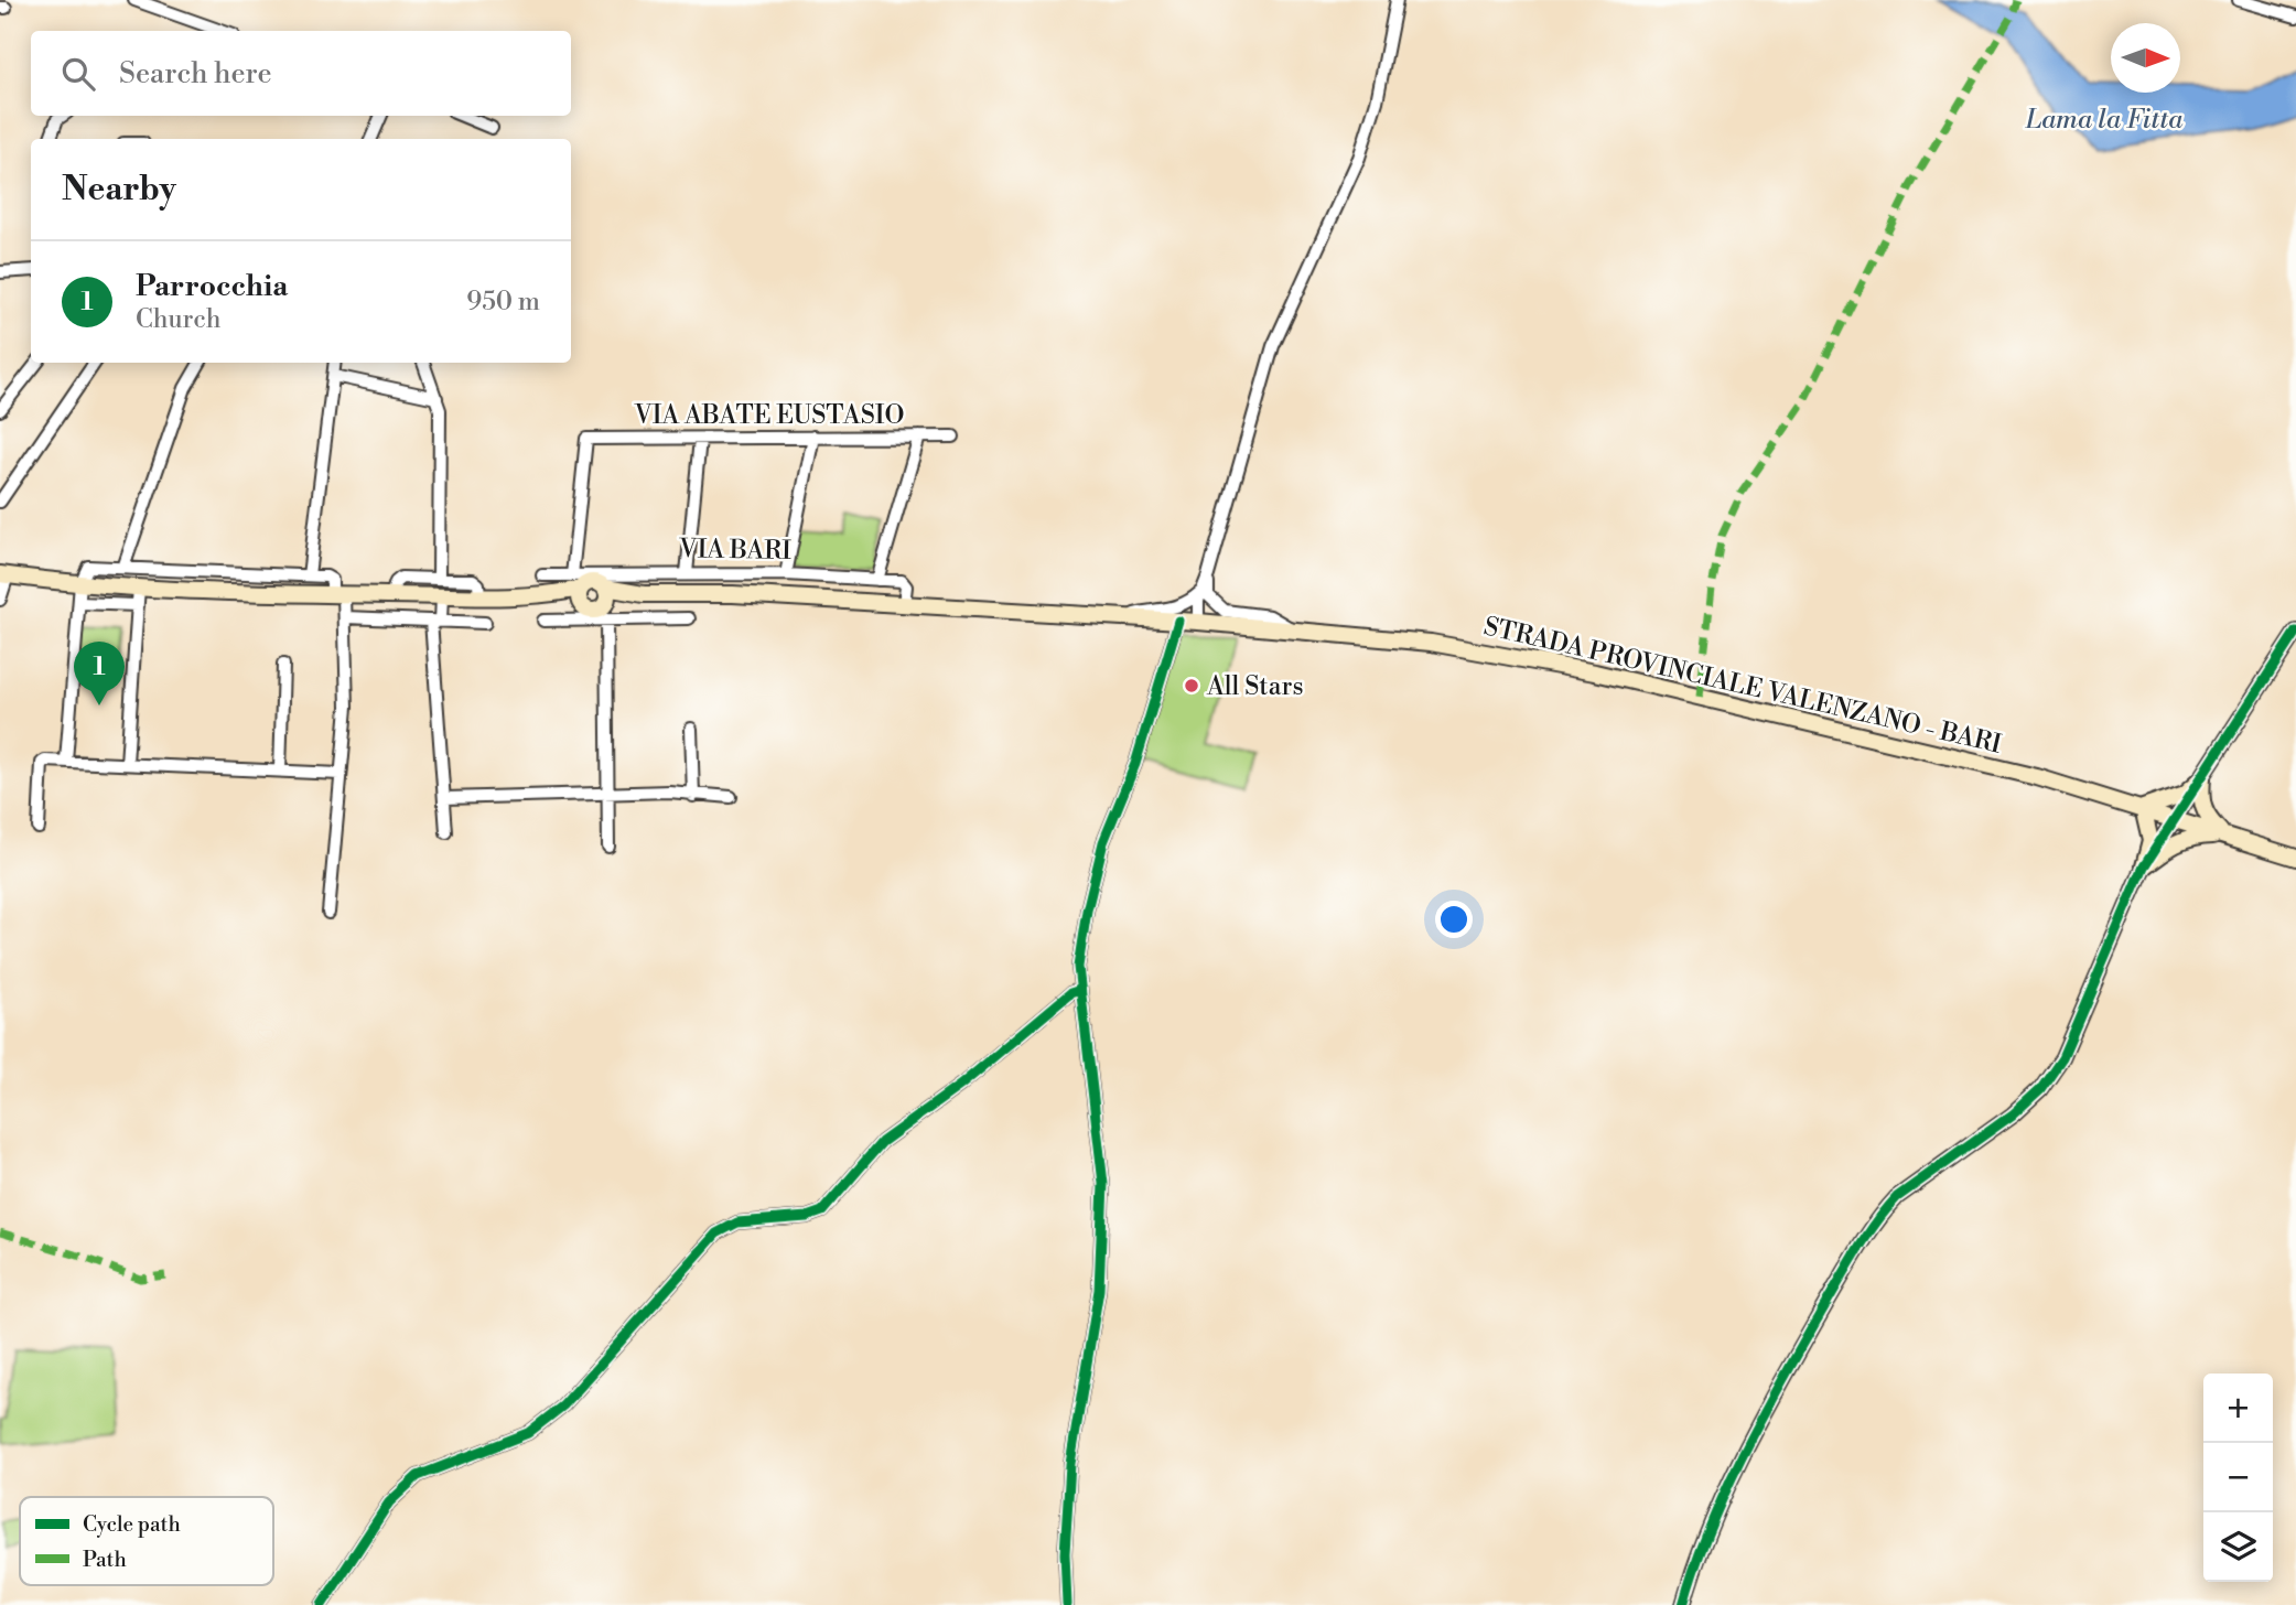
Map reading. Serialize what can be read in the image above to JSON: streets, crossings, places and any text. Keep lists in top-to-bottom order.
{
  "streets": {
    "main road": ["VIA BARI", "STRADA PROVINCIALE VALENZANO - BARI"],
    "street": ["VIA ABATE EUSTASIO"]
  },
  "crossings": [
    ["VIA ABATE EUSTASIO", "VIA BARI"],
    ["VIA BARI", "STRADA PROVINCIALE VALENZANO - BARI"]
  ],
  "water": ["Lama la Fitta"],
  "places": ["All Stars"],
  "legend": ["Cycle path", "Path"],
  "north": "right",
  "page": {
    "search": "Search here",
    "heading": "Nearby",
    "list": [
      {
        "mark": "1",
        "name": "Parrocchia",
        "note": "Church",
        "value": "950 m"
      }
    ],
    "pins": "1",
    "map_buttons": ["+", "−"]
  }
}
